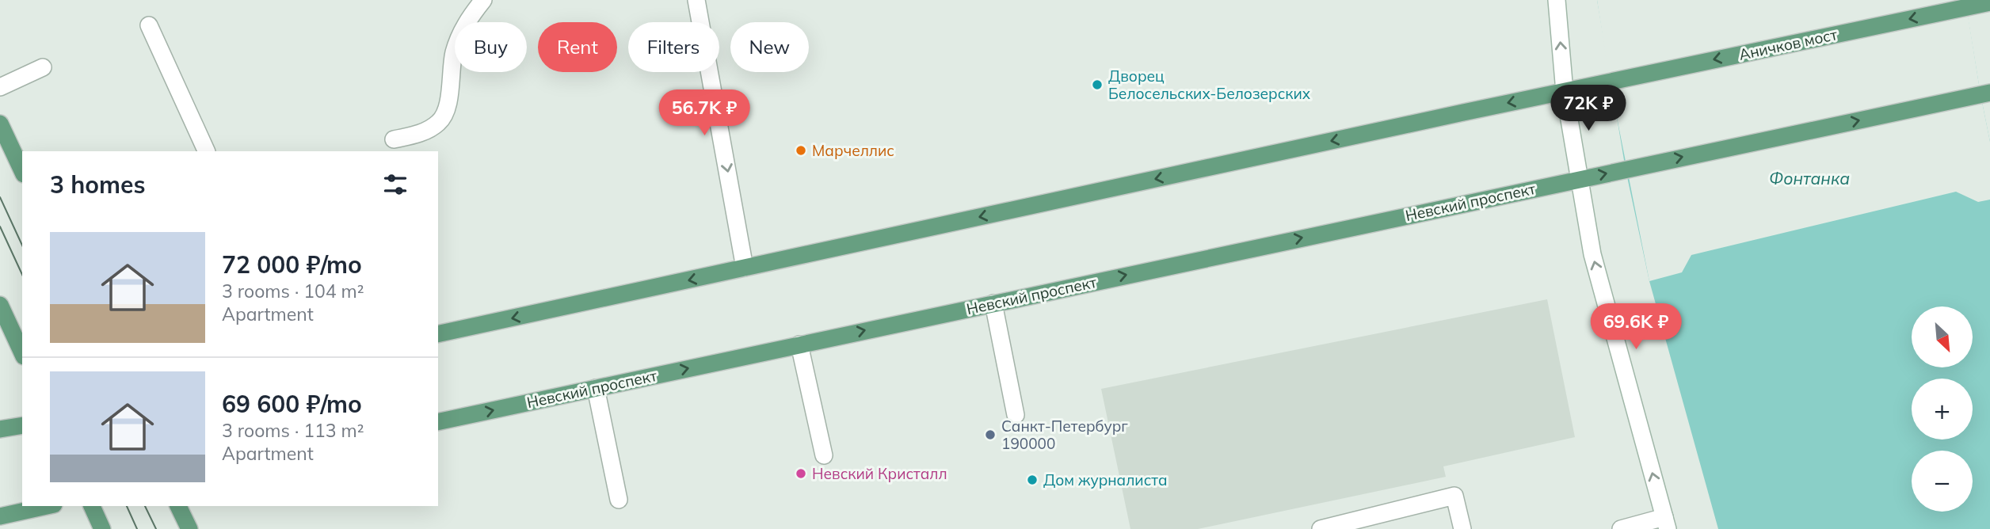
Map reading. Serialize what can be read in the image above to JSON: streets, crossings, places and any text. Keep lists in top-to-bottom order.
{
  "streets": {
    "main road": ["Аничков мост", "Невский проспект"]
  },
  "one_way": ["Аничков мост"],
  "water": ["Фонтанка"],
  "places": [
    "Дворец Белосельских-Белозерских",
    "Марчеллис",
    "Санкт-Петербург 190000",
    "Невский Кристалл",
    "Дом журналиста"
  ],
  "north": "bottom right",
  "page": {
    "chip": [
      "Buy",
      "Rent",
      "Filters",
      "New"
    ],
    "price": ["72K ₽", "56.7K ₽", "69.6K ₽"],
    "heading": "3 homes",
    "list": [
      {
        "name": "72 000 ₽/mo",
        "note": "3 rooms · 104 m² · Apartment"
      },
      {
        "name": "69 600 ₽/mo",
        "note": "3 rooms · 113 m² · Apartment"
      }
    ],
    "map_buttons": ["+", "−"]
  }
}
